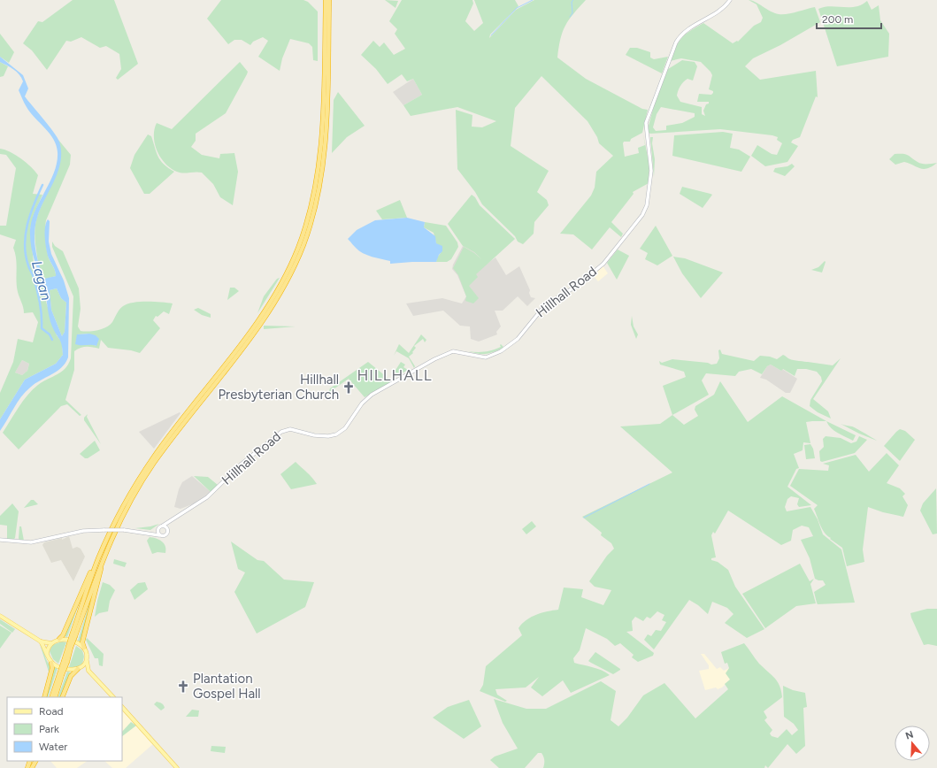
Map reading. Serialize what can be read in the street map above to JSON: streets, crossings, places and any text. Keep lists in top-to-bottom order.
{
  "streets": {
    "main road": ["Hillhall Road"]
  },
  "districts": ["HILLHALL"],
  "water": ["Lagan"],
  "places": {
    "church": ["Hillhall Presbyterian Church", "Plantation Gospel Hall"]
  },
  "legend": ["Road", "Park", "Water"],
  "scale_bar": "200 m",
  "north": "top"
}
